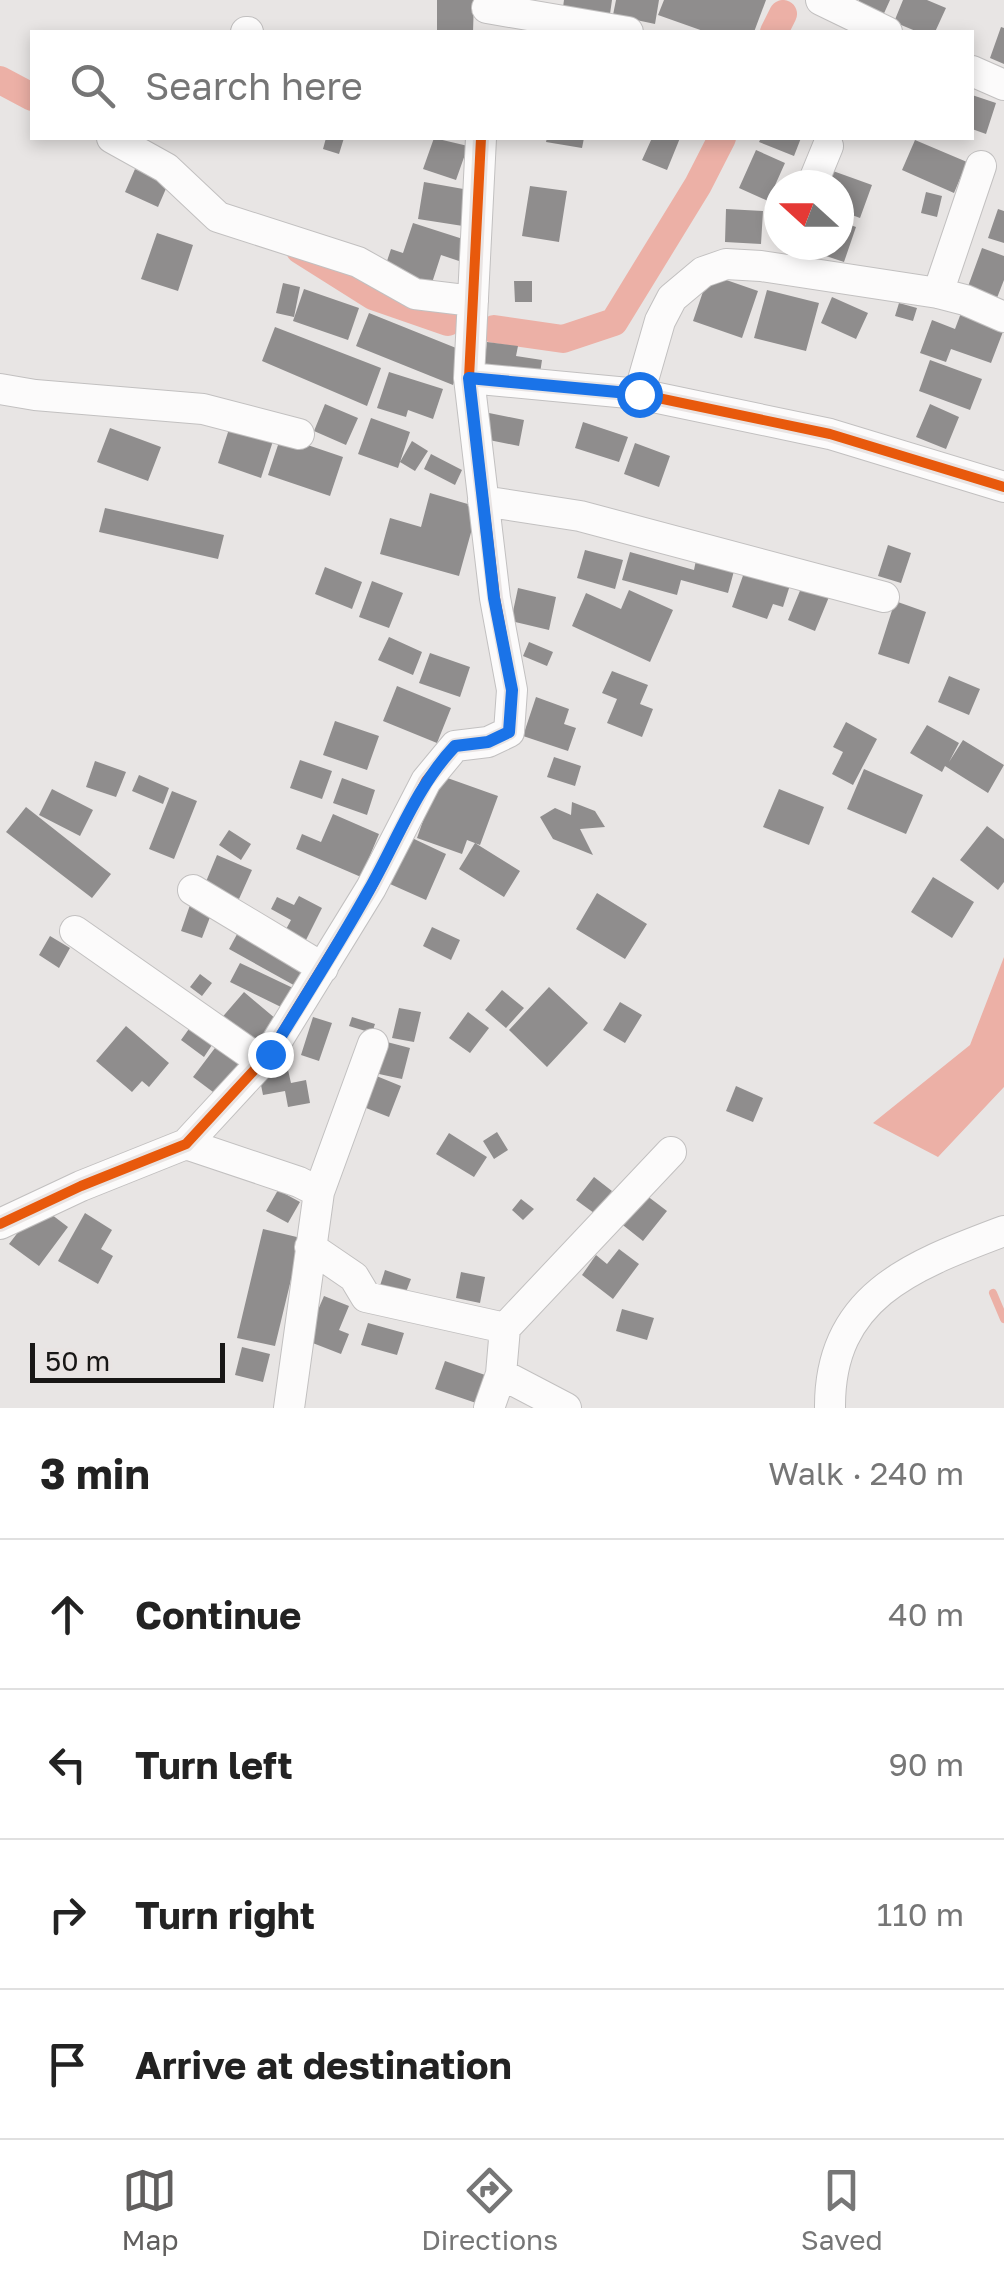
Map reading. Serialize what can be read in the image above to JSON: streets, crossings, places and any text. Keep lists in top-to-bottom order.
{
  "scale_bar": "50 m",
  "north": "left",
  "page": {
    "search": "Search here",
    "scale": "50 m",
    "heading": ["3 min", "Walk · 240 m"],
    "list": [
      ["Continue", "40 m"],
      ["Turn left", "90 m"],
      ["Turn right", "110 m"],
      "Arrive at destination"
    ],
    "nav": ["Map", "Directions", "Saved"]
  }
}
